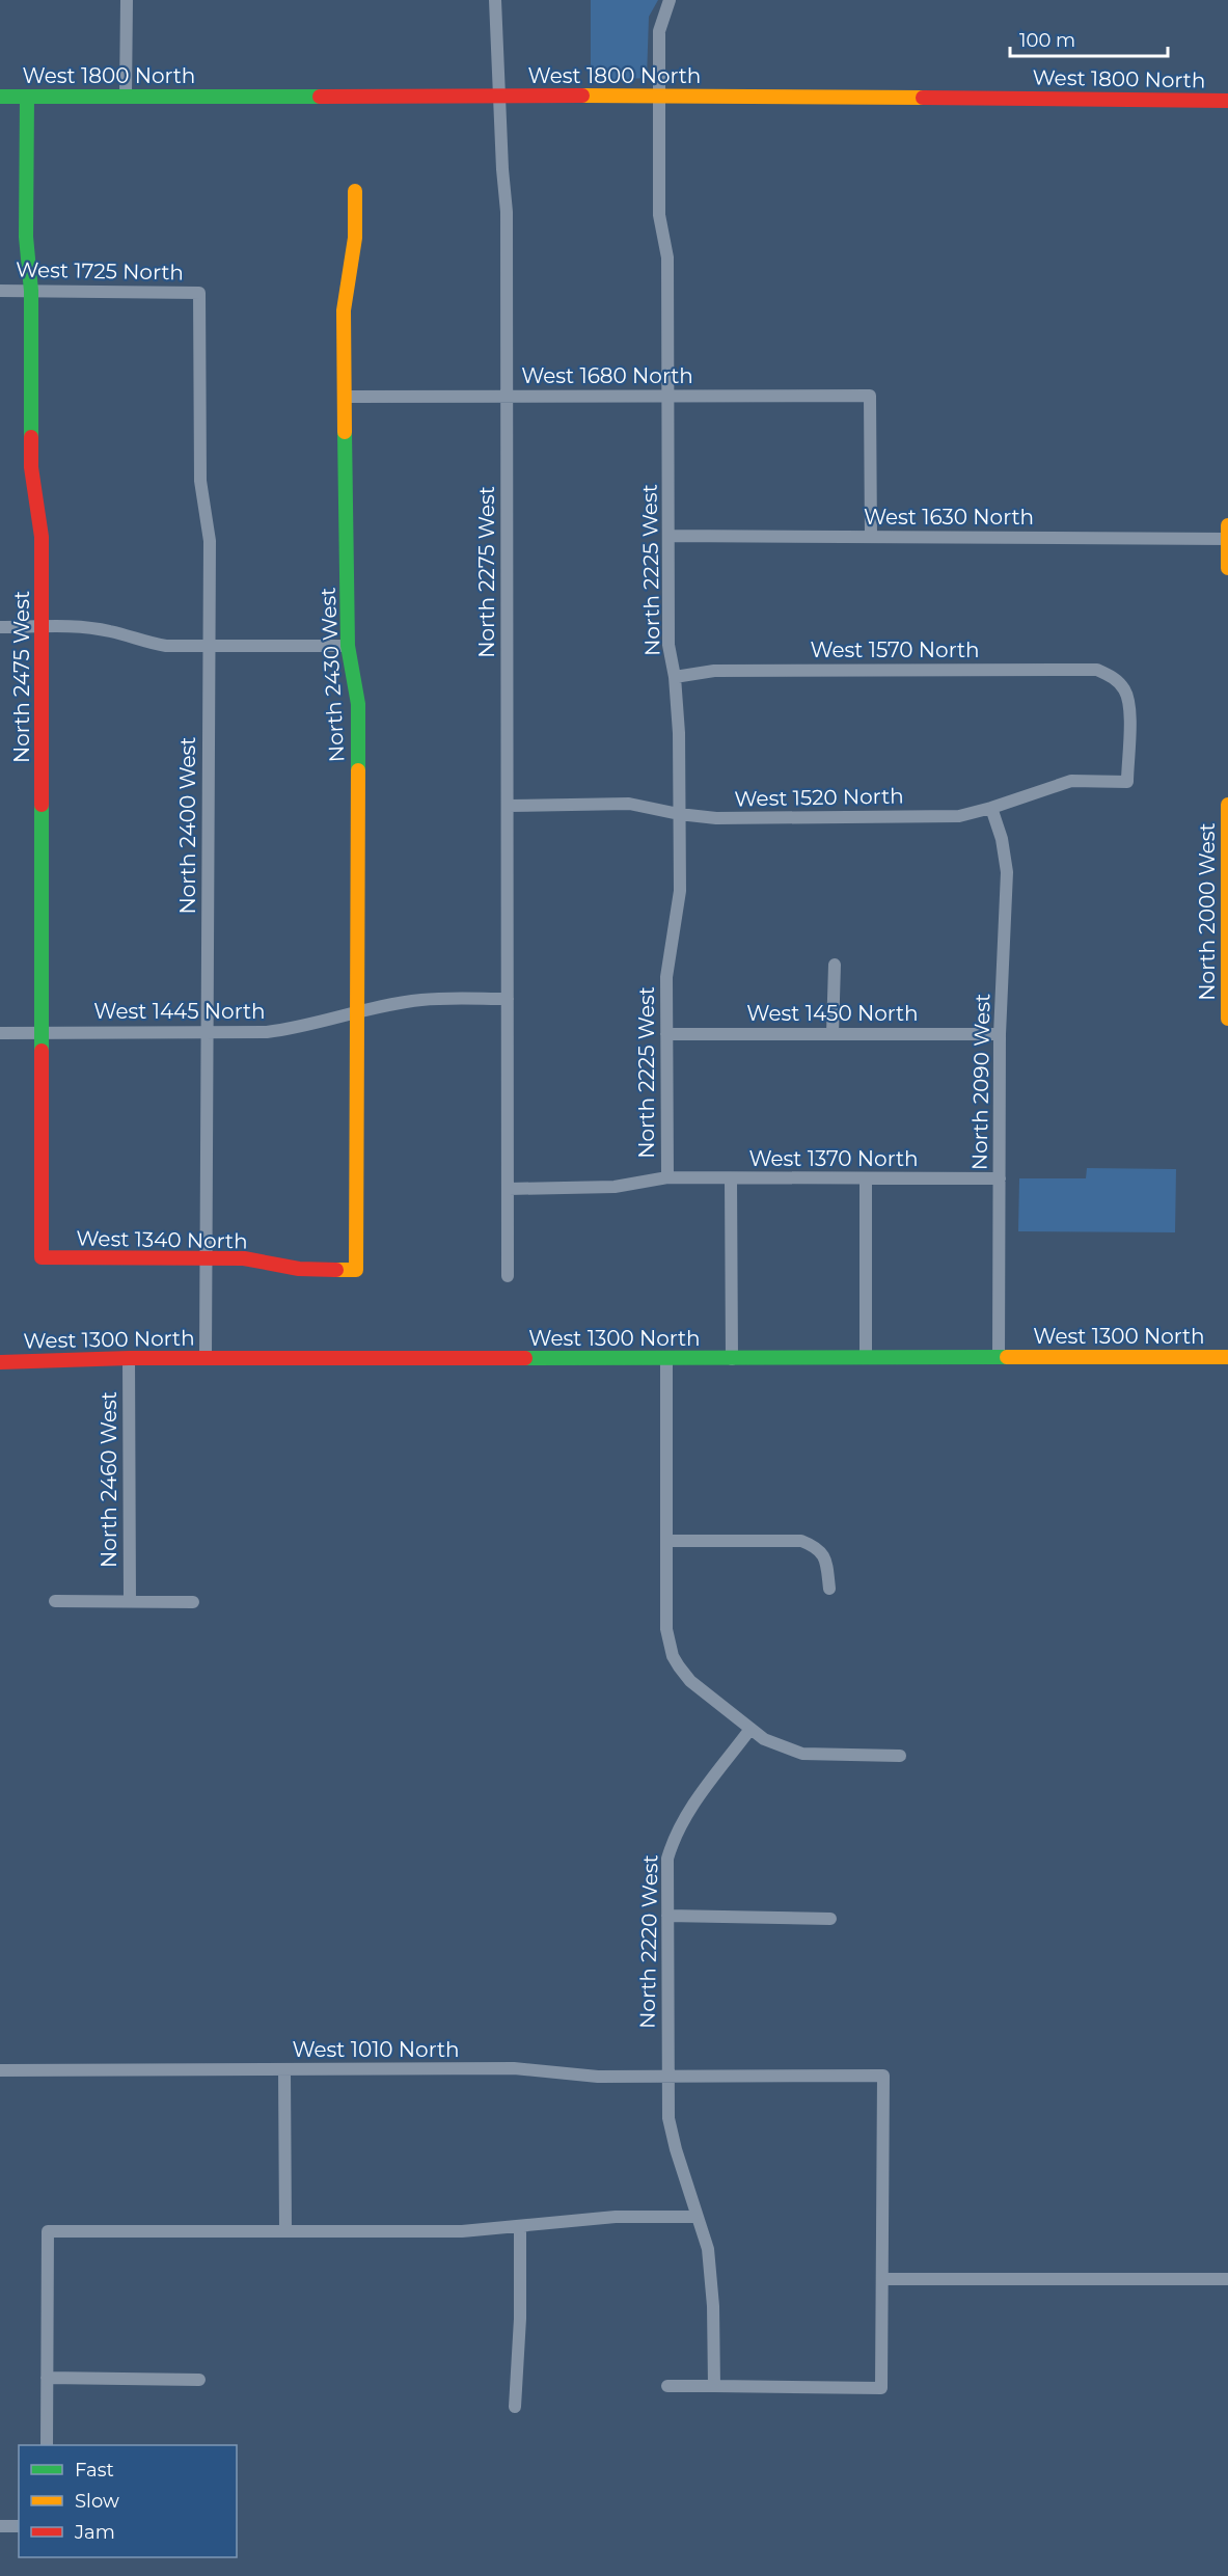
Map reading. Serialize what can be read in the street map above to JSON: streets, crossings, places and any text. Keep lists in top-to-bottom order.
{
  "streets": {
    "street": [
      "West 1800 North",
      "West 1725 North",
      "West 1680 North",
      "West 1630 North",
      "North 2225 West",
      "North 2275 West",
      "West 1570 North",
      "North 2430 West",
      "North 2475 West",
      "West 1520 North",
      "North 2400 West",
      "North 2000 West",
      "West 1445 North",
      "West 1450 North",
      "North 2090 West",
      "West 1370 North",
      "West 1340 North",
      "West 1300 North",
      "North 2460 West",
      "North 2220 West",
      "West 1010 North"
    ]
  },
  "crossings": [
    ["West 1800 North", "North 2225 West"],
    ["West 1800 North", "North 2275 West"],
    ["West 1800 North", "North 2475 West"],
    ["West 1725 North", "North 2475 West"],
    ["West 1725 North", "North 2400 West"],
    ["West 1680 North", "West 1630 North"],
    ["West 1680 North", "North 2225 West"],
    ["West 1680 North", "North 2275 West"],
    ["West 1680 North", "North 2430 West"],
    ["West 1630 North", "North 2225 West"],
    ["North 2225 West", "West 1570 North"],
    ["North 2225 West", "West 1520 North"],
    ["North 2225 West", "West 1450 North"],
    ["North 2225 West", "West 1370 North"],
    ["North 2275 West", "West 1520 North"],
    ["North 2275 West", "West 1445 North"],
    ["North 2275 West", "West 1370 North"],
    ["West 1570 North", "West 1520 North"],
    ["North 2430 West", "West 1445 North"],
    ["North 2430 West", "West 1340 North"],
    ["North 2475 West", "West 1445 North"],
    ["North 2475 West", "West 1340 North"],
    ["West 1520 North", "North 2090 West"],
    ["North 2400 West", "West 1445 North"],
    ["North 2400 West", "West 1340 North"],
    ["North 2400 West", "West 1300 North"],
    ["West 1450 North", "North 2090 West"],
    ["North 2090 West", "West 1370 North"],
    ["North 2090 West", "West 1300 North"],
    ["West 1300 North", "North 2460 West"],
    ["North 2220 West", "West 1010 North"]
  ],
  "legend": ["Fast", "Slow", "Jam"],
  "scale_bar": "100 m"
}
